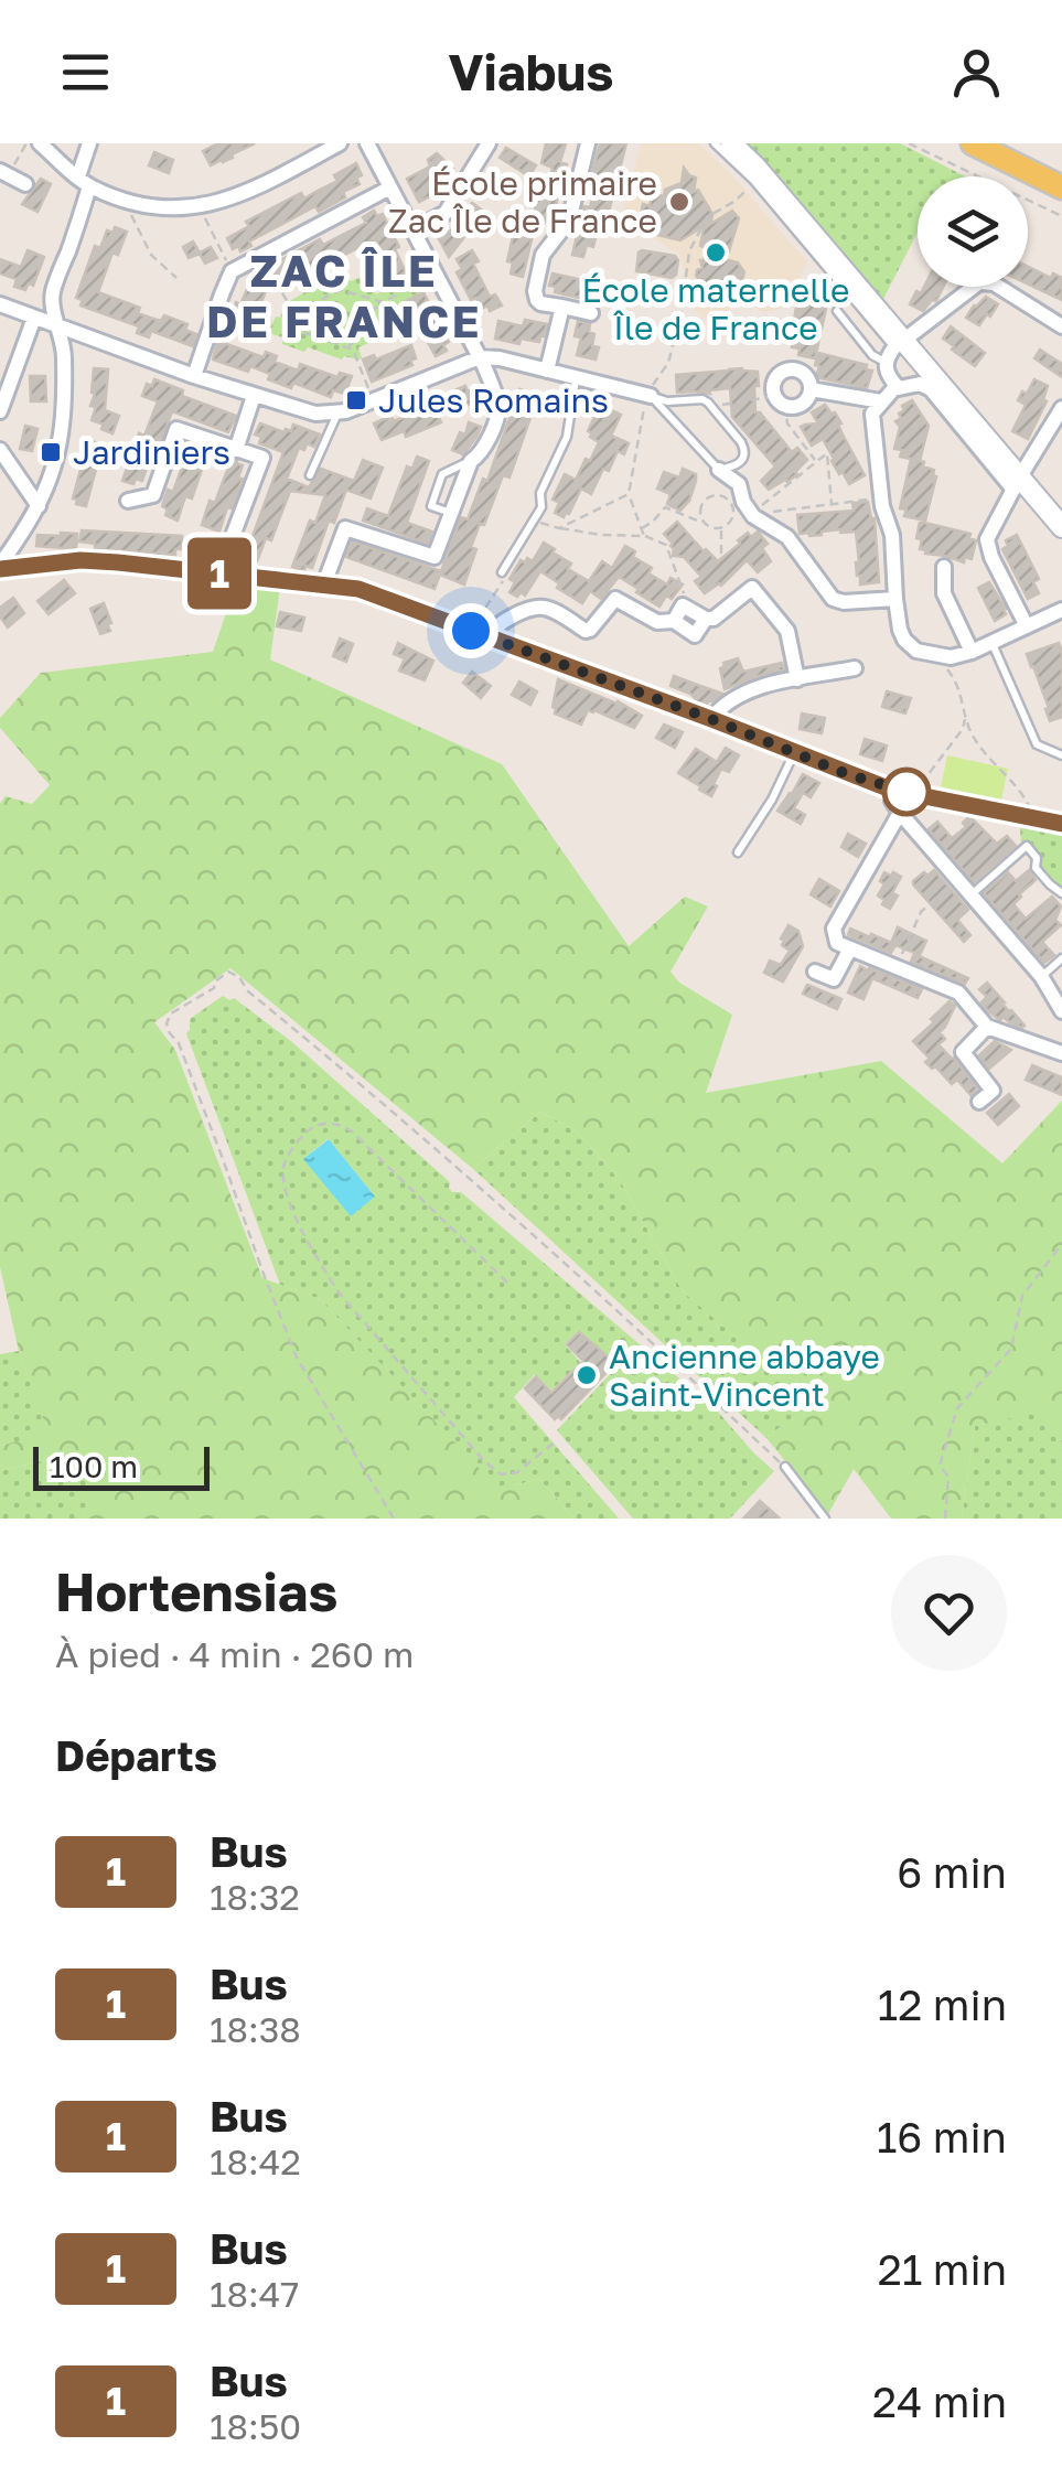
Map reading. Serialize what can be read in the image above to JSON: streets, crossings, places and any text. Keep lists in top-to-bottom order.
{
  "districts": ["ZAC ÎLE DE FRANCE"],
  "places": {
    "other": ["École primaire Zac Île de France", "École maternelle Île de France", "Ancienne abbaye Saint-Vincent"],
    "transit": ["Jules Romains", "Jardiniers"]
  },
  "lines": ["bus line 1"],
  "scale_bar": "100 m",
  "page": {
    "header": "Viabus",
    "on_map": "1",
    "scale": "100 m",
    "heading": [
      ["Hortensias", "À pied · 4 min · 260 m"],
      "Départs"
    ],
    "list": [
      {
        "mark": "1",
        "name": "Bus",
        "note": "18:32",
        "value": "6 min"
      },
      {
        "mark": "1",
        "name": "Bus",
        "note": "18:38",
        "value": "12 min"
      },
      {
        "mark": "1",
        "name": "Bus",
        "note": "18:42",
        "value": "16 min"
      },
      {
        "mark": "1",
        "name": "Bus",
        "note": "18:47",
        "value": "21 min"
      },
      {
        "mark": "1",
        "name": "Bus",
        "note": "18:50",
        "value": "24 min"
      }
    ]
  }
}
